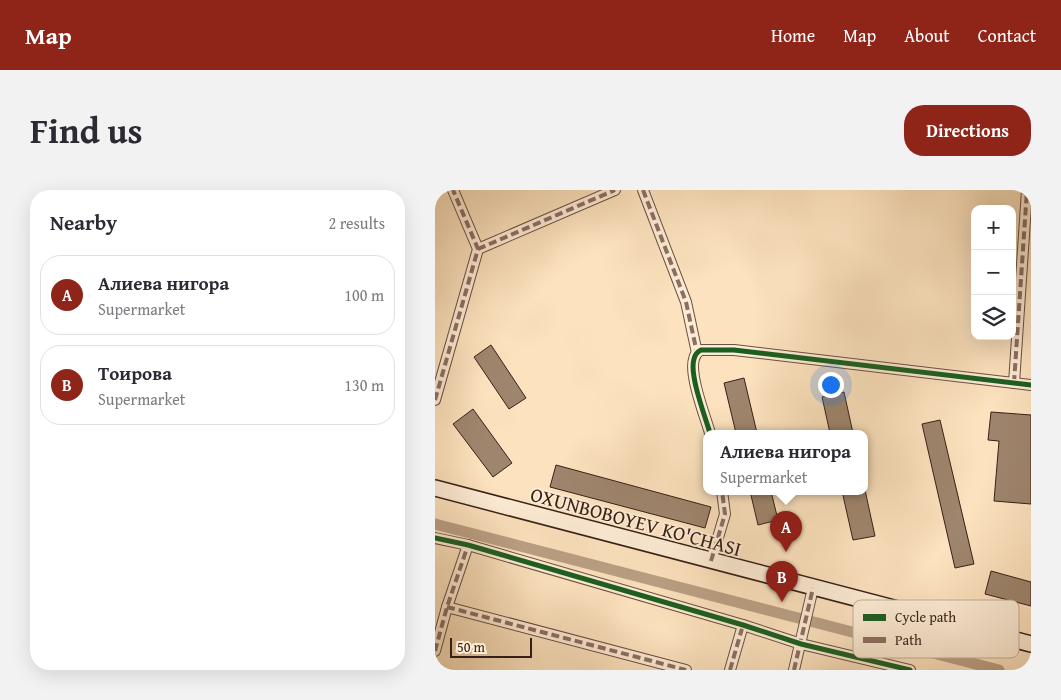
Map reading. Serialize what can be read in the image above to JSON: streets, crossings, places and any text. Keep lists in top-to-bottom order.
{
  "streets": {
    "main road": ["OXUNBOBOYEV KO'CHASI"]
  },
  "legend": ["Cycle path", "Path"],
  "scale_bar": "50 m",
  "page": {
    "header": "Map",
    "nav": [
      "Home",
      "Map",
      "About",
      "Contact"
    ],
    "title": "Find us",
    "buttons": "Directions",
    "heading": ["Nearby", "2 results"],
    "map_buttons": ["+", "−"],
    "list": [
      {
        "mark": "A",
        "name": "Алиева нигора",
        "note": "Supermarket",
        "value": "100 m"
      },
      {
        "mark": "B",
        "name": "Тоирова",
        "note": "Supermarket",
        "value": "130 m"
      }
    ],
    "popup": ["Алиева нигора", "Supermarket"],
    "pins": ["A", "B"],
    "scale": "50 m"
  }
}
